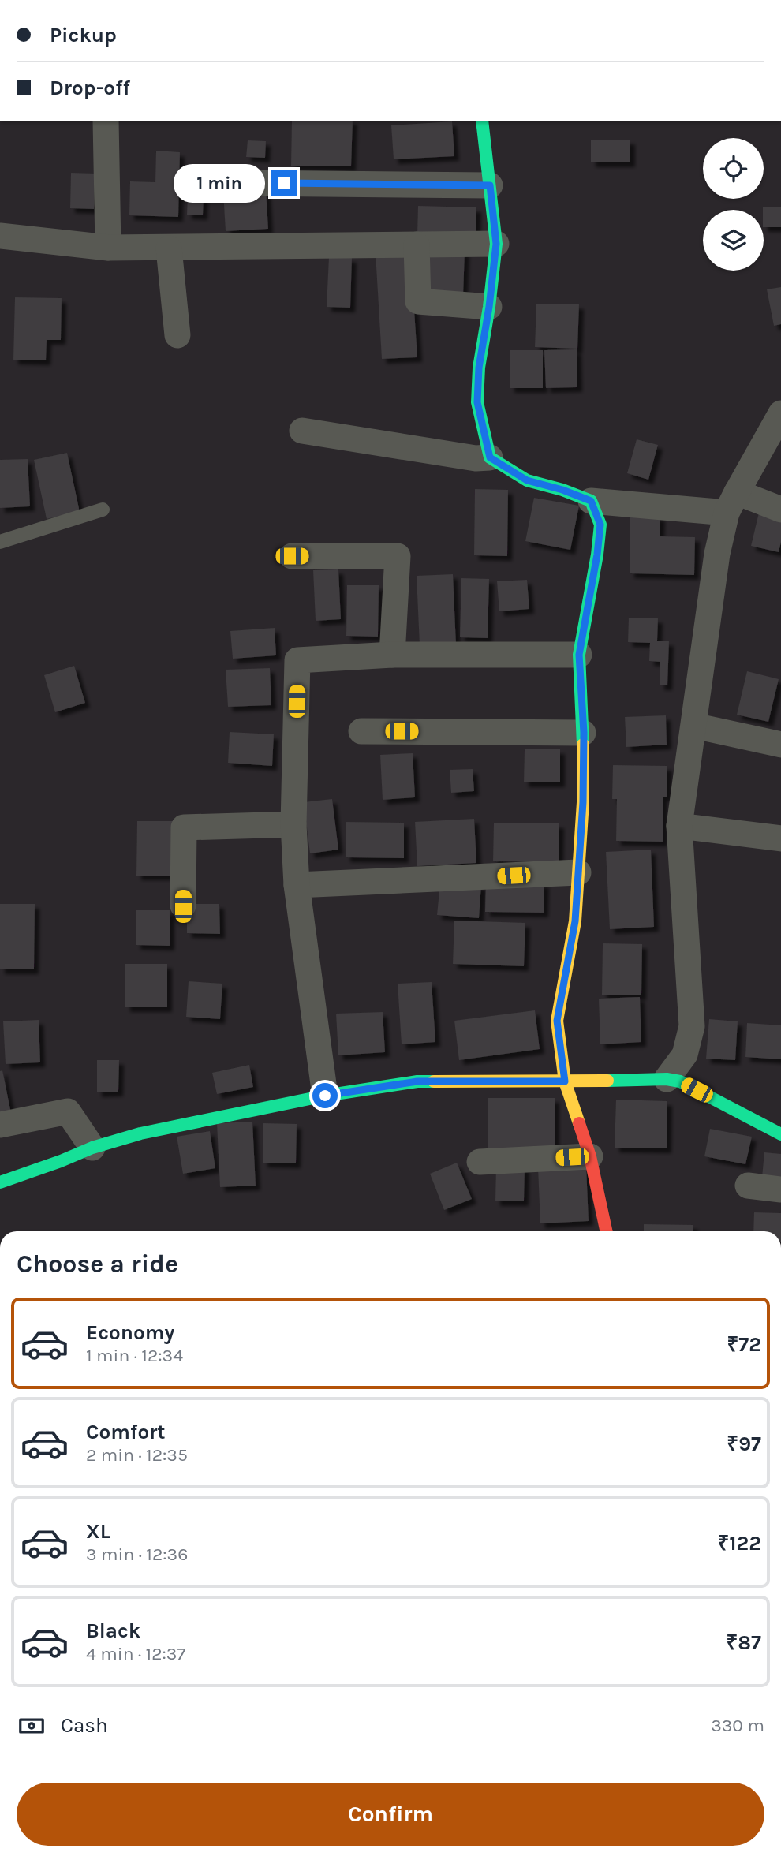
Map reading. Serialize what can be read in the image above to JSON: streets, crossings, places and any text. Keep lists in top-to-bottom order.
{
  "page": {
    "banner": ["Pickup", "Drop-off"],
    "bubble": "1 min",
    "heading": "Choose a ride",
    "list": [
      {
        "name": "Economy",
        "note": "1 min · 12:34",
        "value": "₹72"
      },
      {
        "name": "Comfort",
        "note": "2 min · 12:35",
        "value": "₹97"
      },
      {
        "name": "XL",
        "note": "3 min · 12:36",
        "value": "₹122"
      },
      {
        "name": "Black",
        "note": "4 min · 12:37",
        "value": "₹87"
      }
    ],
    "pay": ["Cash", "330 m"],
    "buttons": "Confirm"
  }
}
